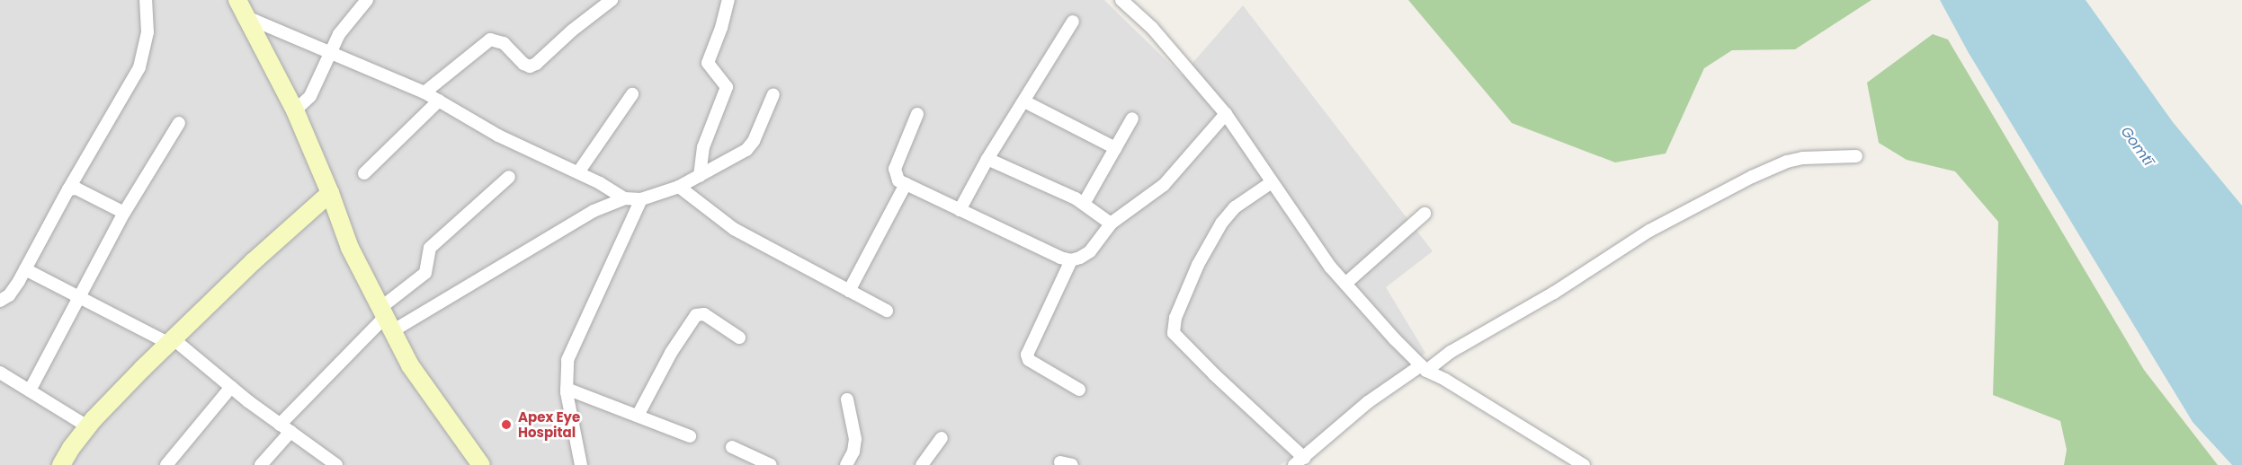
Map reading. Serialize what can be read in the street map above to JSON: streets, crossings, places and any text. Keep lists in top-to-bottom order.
{
  "water": ["Gomtī"],
  "places": ["Apex Eye Hospital"]
}
